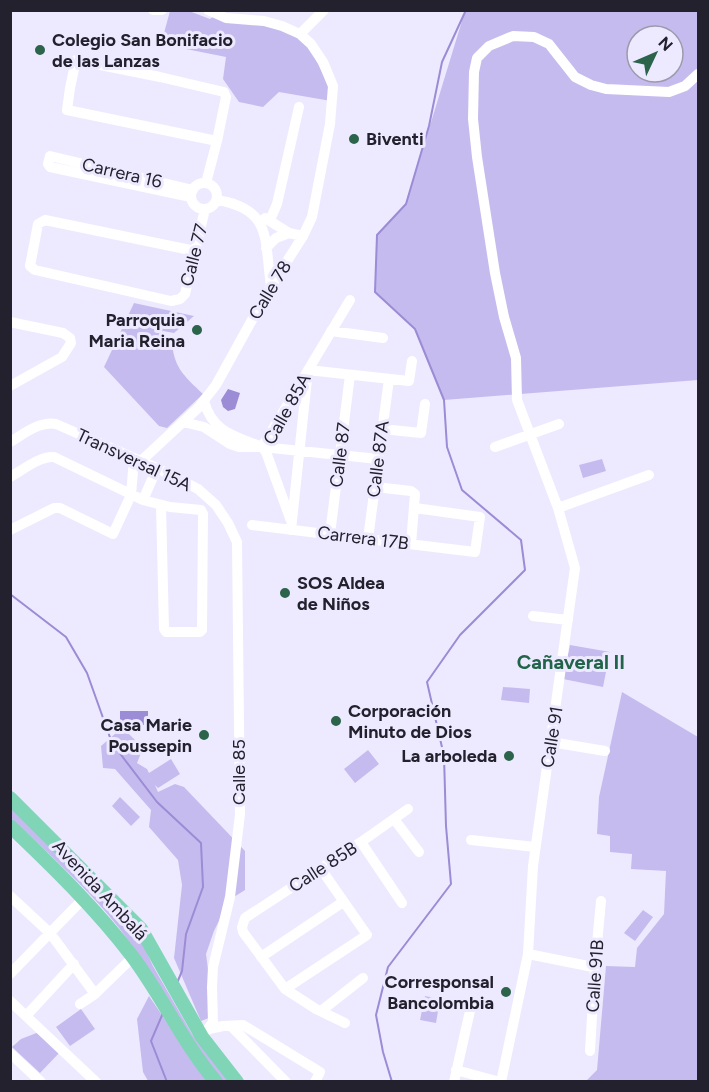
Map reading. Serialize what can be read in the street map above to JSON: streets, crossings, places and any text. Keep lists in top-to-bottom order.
{
  "streets": {
    "main road": ["Avenida Ambalá"],
    "street": [
      "Carrera 16",
      "Calle 77",
      "Calle 78",
      "Calle 85A",
      "Calle 87",
      "Calle 87A",
      "Transversal 15A",
      "Carrera 17B",
      "Calle 91",
      "Calle 85",
      "Calle 85B",
      "Calle 91B"
    ]
  },
  "crossings": [
    ["Carrera 16", "Calle 77"],
    ["Calle 78", "Transversal 15A"],
    ["Calle 85A", "Carrera 17B"],
    ["Calle 87", "Carrera 17B"],
    ["Calle 87A", "Carrera 17B"],
    ["Transversal 15A", "Calle 85"],
    ["Calle 85", "Avenida Ambalá"]
  ],
  "districts": ["Cañaveral II"],
  "places": [
    "Colegio San Bonifacio de las Lanzas",
    "Biventi",
    "Parroquia Maria Reina",
    "SOS Aldea de Niños",
    "Corporación Minuto de Dios",
    "Casa Marie Poussepin",
    "La arboleda",
    "Corresponsal Bancolombia"
  ],
  "north": "top right"
}
